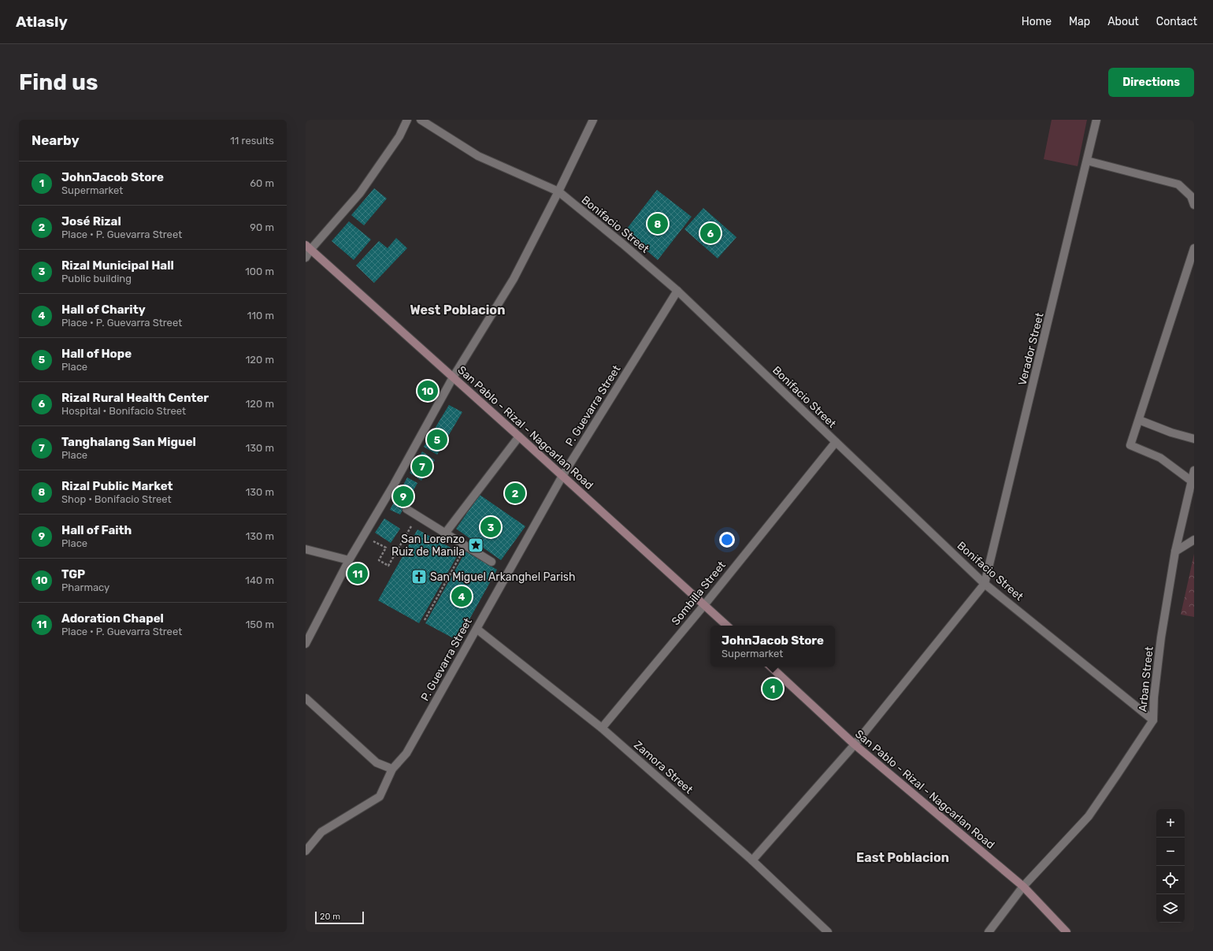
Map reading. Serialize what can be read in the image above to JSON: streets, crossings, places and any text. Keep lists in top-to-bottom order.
{
  "streets": {
    "main road": ["San Pablo - Rizal - Nagcarlan Road"],
    "street": [
      "Bonifacio Street",
      "Verador Street",
      "P. Guevarra Street",
      "Sombilla Street",
      "Arban Street",
      "Zamora Street"
    ]
  },
  "crossings": [
    ["Bonifacio Street", "Verador Street"],
    ["Bonifacio Street", "P. Guevarra Street"],
    ["Bonifacio Street", "Sombilla Street"],
    ["Bonifacio Street", "Arban Street"],
    ["P. Guevarra Street", "San Pablo - Rizal - Nagcarlan Road"],
    ["P. Guevarra Street", "Zamora Street"],
    ["San Pablo - Rizal - Nagcarlan Road", "Sombilla Street"],
    ["San Pablo - Rizal - Nagcarlan Road", "Arban Street"],
    ["Sombilla Street", "Zamora Street"]
  ],
  "districts": ["West Poblacion", "East Poblacion"],
  "places": {
    "place": ["San Lorenzo Ruiz de Manila"],
    "church": ["San Miguel Arkanghel Parish"]
  },
  "scale_bar": "20 m",
  "page": {
    "header": "Atlasly",
    "nav": [
      "Home",
      "Map",
      "About",
      "Contact"
    ],
    "buttons": "Directions",
    "title": "Find us",
    "heading": ["Nearby", "11 results"],
    "list": [
      {
        "mark": "1",
        "name": "JohnJacob Store",
        "note": "Supermarket",
        "value": "60 m"
      },
      {
        "mark": "2",
        "name": "José Rizal",
        "note": "Place · P. Guevarra Street",
        "value": "90 m"
      },
      {
        "mark": "3",
        "name": "Rizal Municipal Hall",
        "note": "Public building",
        "value": "100 m"
      },
      {
        "mark": "4",
        "name": "Hall of Charity",
        "note": "Place · P. Guevarra Street",
        "value": "110 m"
      },
      {
        "mark": "5",
        "name": "Hall of Hope",
        "note": "Place",
        "value": "120 m"
      },
      {
        "mark": "6",
        "name": "Rizal Rural Health Center",
        "note": "Hospital · Bonifacio Street",
        "value": "120 m"
      },
      {
        "mark": "7",
        "name": "Tanghalang San Miguel",
        "note": "Place",
        "value": "130 m"
      },
      {
        "mark": "8",
        "name": "Rizal Public Market",
        "note": "Shop · Bonifacio Street",
        "value": "130 m"
      },
      {
        "mark": "9",
        "name": "Hall of Faith",
        "note": "Place",
        "value": "130 m"
      },
      {
        "mark": "10",
        "name": "TGP",
        "note": "Pharmacy",
        "value": "140 m"
      },
      {
        "mark": "11",
        "name": "Adoration Chapel",
        "note": "Place · P. Guevarra Street",
        "value": "150 m"
      }
    ],
    "pins": [
      "8",
      "6",
      "10",
      "5",
      "7",
      "2",
      "9",
      "3",
      "11",
      "4",
      "1"
    ],
    "popup": ["JohnJacob Store", "Supermarket"],
    "map_buttons": ["+", "−"],
    "scale": "20 m"
  }
}
